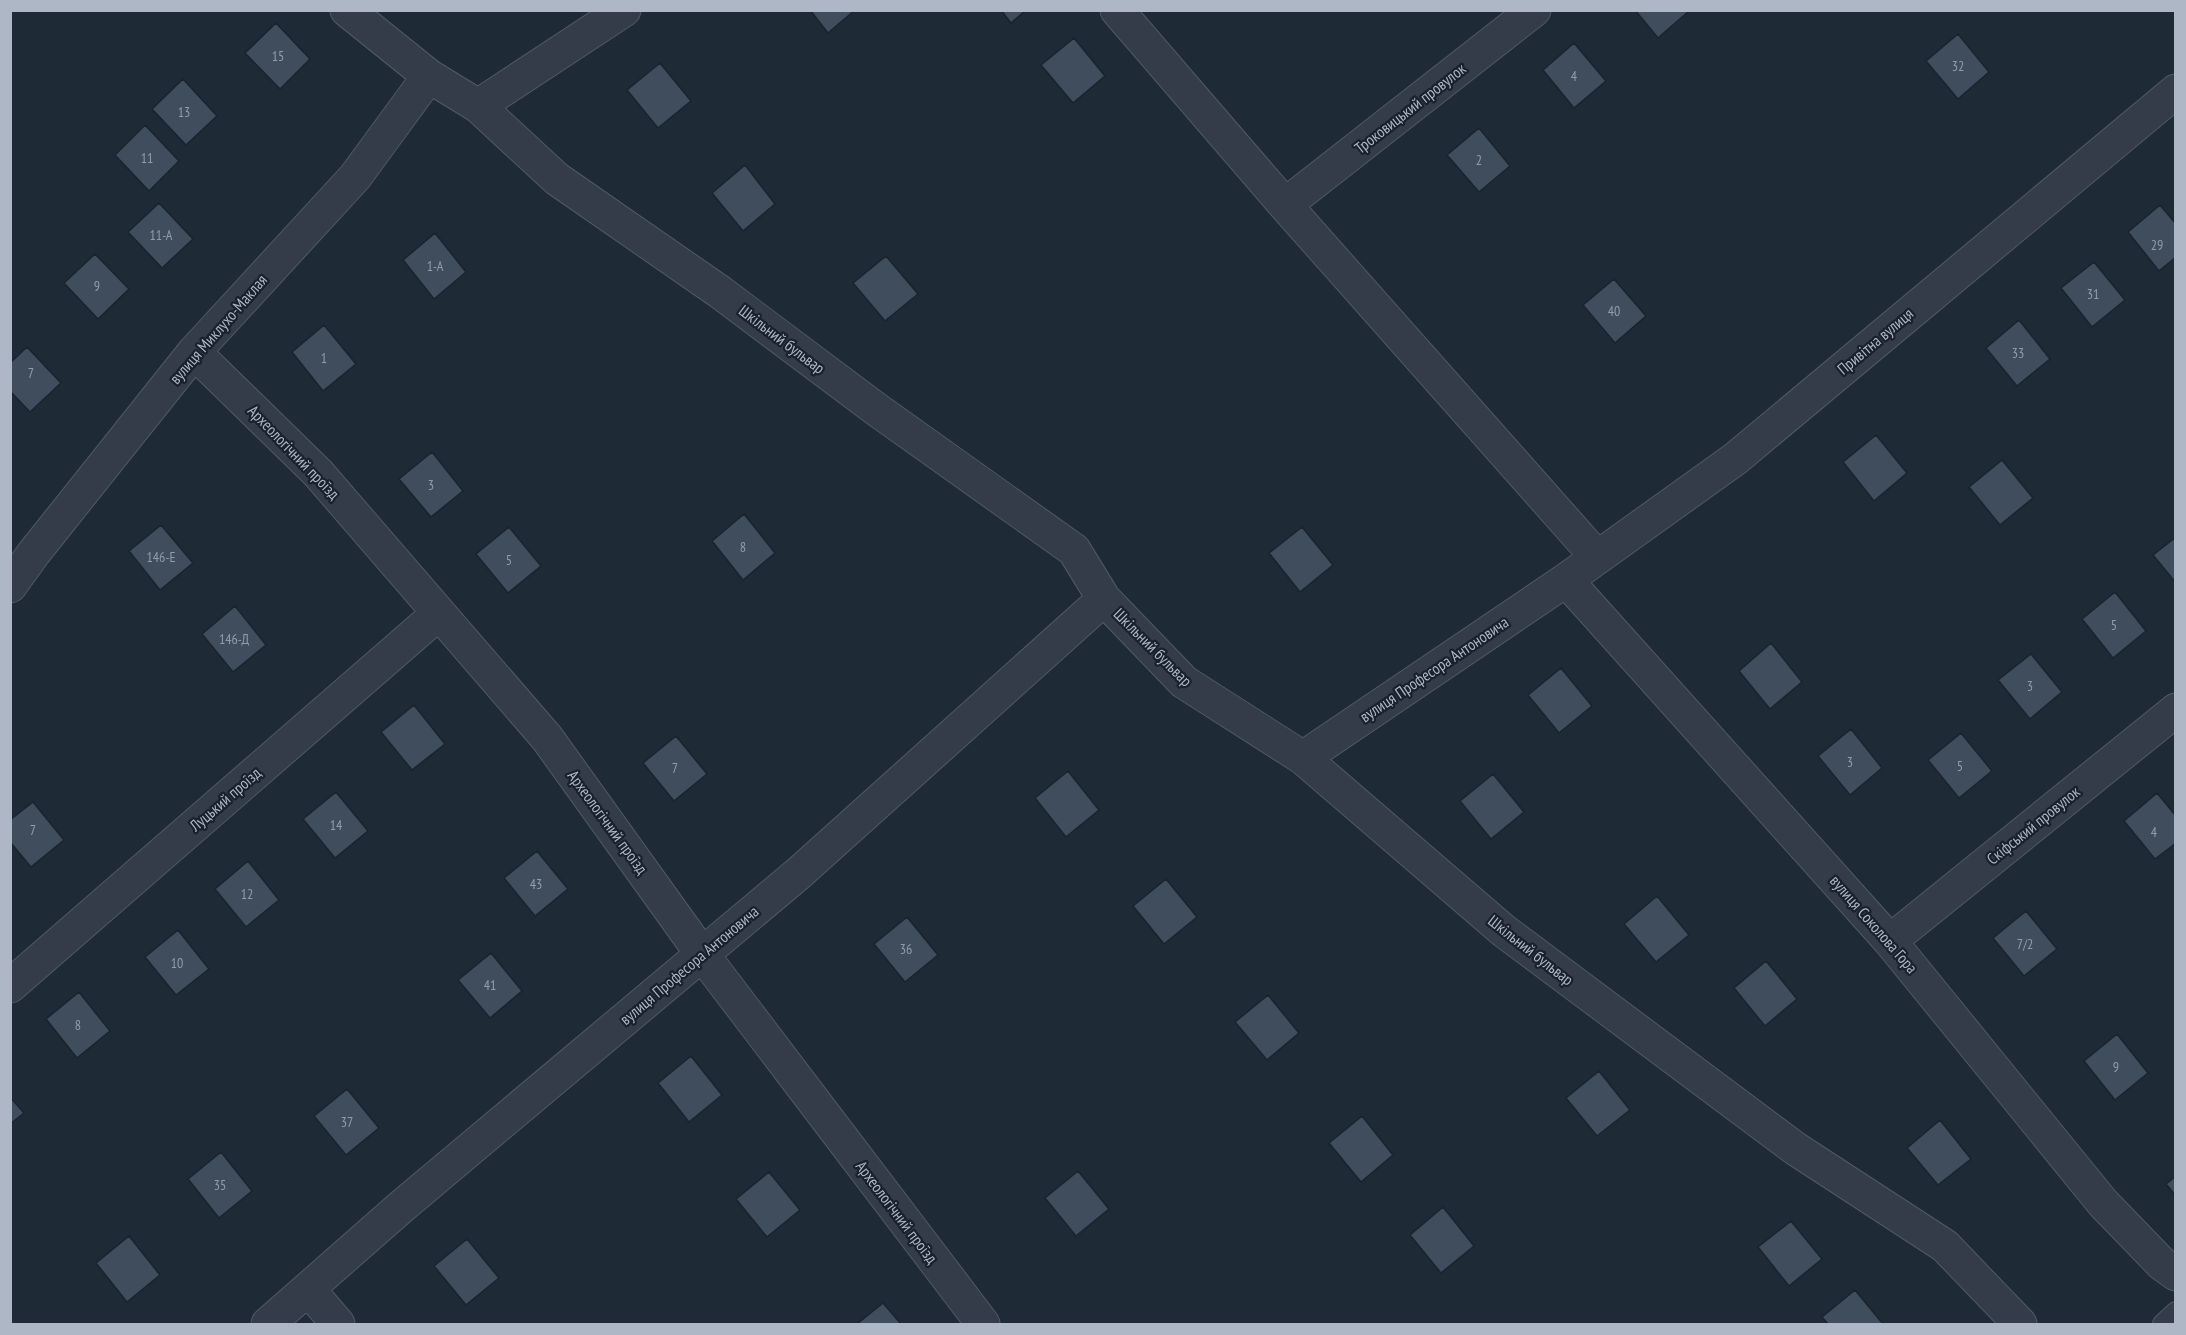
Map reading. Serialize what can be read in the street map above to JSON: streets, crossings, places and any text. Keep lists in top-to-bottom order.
{
  "streets": {
    "street": [
      "Троковицький провулок",
      "вулиця Миклухо-Маклая",
      "Шкільний бульвар",
      "Привітна вулиця",
      "Археологічний проїзд",
      "вулиця Професора Антоновича",
      "Луцький проїзд",
      "Скіфський провулок",
      "вулиця Соколова Гора"
    ]
  },
  "crossings": [
    ["вулиця Миклухо-Маклая", "Шкільний бульвар"],
    ["вулиця Миклухо-Маклая", "Археологічний проїзд"],
    ["Шкільний бульвар", "вулиця Професора Антоновича"],
    ["Привітна вулиця", "вулиця Професора Антоновича"],
    ["Привітна вулиця", "вулиця Соколова Гора"],
    ["Археологічний проїзд", "вулиця Професора Антоновича"],
    ["Археологічний проїзд", "Луцький проїзд"],
    ["вулиця Професора Антоновича", "вулиця Соколова Гора"],
    ["Скіфський провулок", "вулиця Соколова Гора"]
  ],
  "house_numbers": [
    "15",
    "32",
    "4",
    "13",
    "11",
    "2",
    "11-А",
    "29",
    "1-А",
    "9",
    "31",
    "40",
    "33",
    "1",
    "7",
    "3",
    "8",
    "146-Е",
    "5",
    "5",
    "146-Д",
    "3",
    "3",
    "5",
    "7",
    "14",
    "7",
    "4",
    "43",
    "12",
    "7/2",
    "36",
    "10",
    "41",
    "8",
    "9",
    "37",
    "35"
  ]
}
